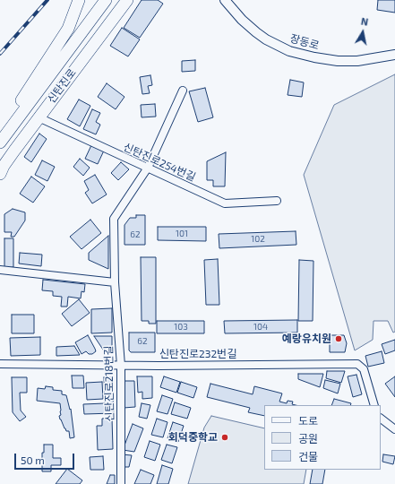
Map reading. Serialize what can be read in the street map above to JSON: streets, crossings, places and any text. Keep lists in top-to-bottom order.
{
  "streets": {
    "main road": ["신탄진로"],
    "street": [
      "장동로",
      "신탄진로254번길",
      "신탄진로232번길",
      "신탄진로218번길"
    ]
  },
  "crossings": [
    ["신탄진로", "신탄진로254번길"],
    ["신탄진로254번길", "신탄진로218번길"],
    ["신탄진로232번길", "신탄진로218번길"]
  ],
  "places": ["예랑유치원", "회덕중학교"],
  "house_numbers": [
    "101",
    "62",
    "102",
    "103",
    "104",
    "62"
  ],
  "legend": ["도로", "공원", "건물"],
  "scale_bar": "50 m",
  "north": "top"
}
